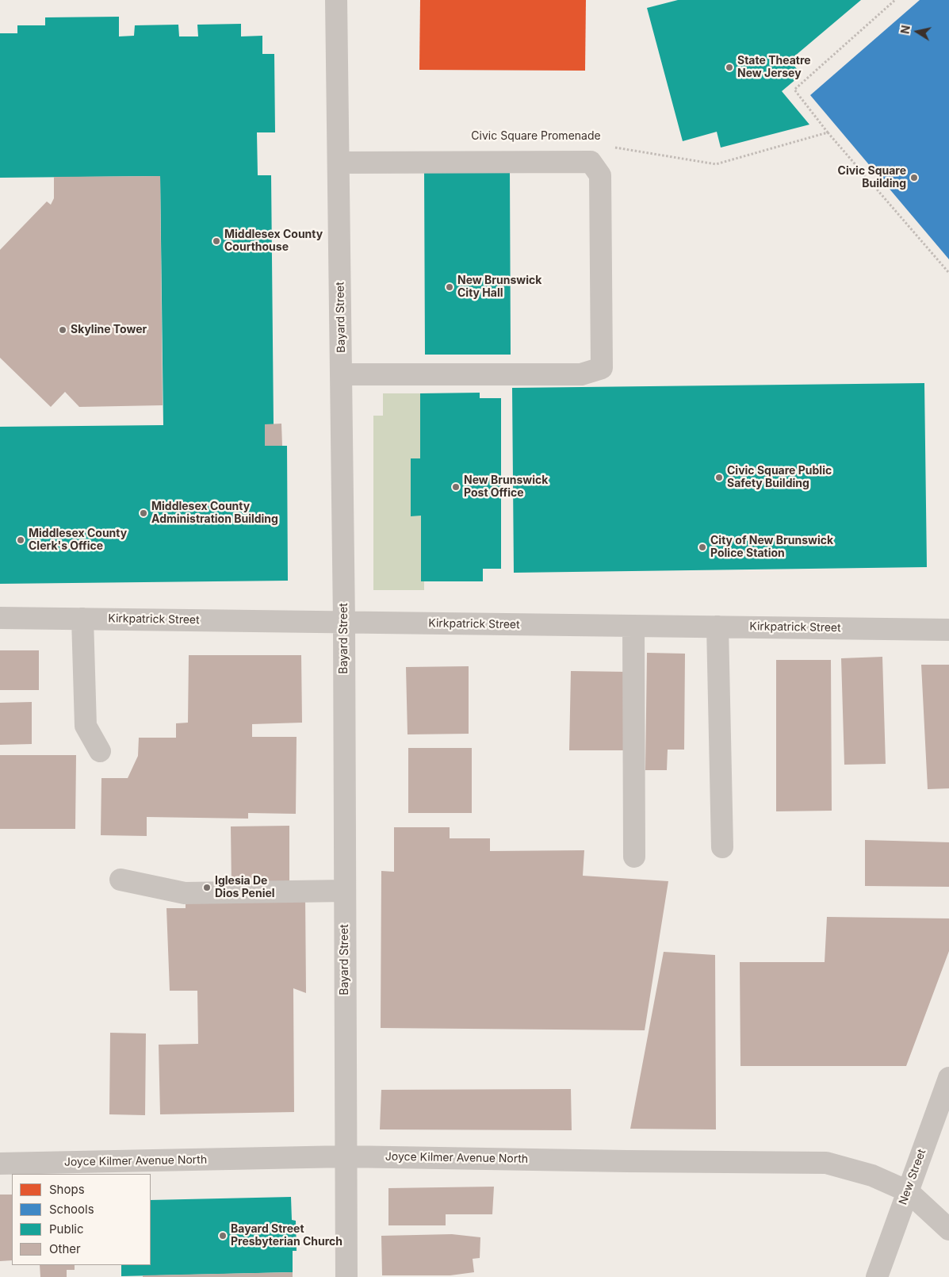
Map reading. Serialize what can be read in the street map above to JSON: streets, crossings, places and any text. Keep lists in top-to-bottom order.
{
  "streets": {
    "street": [
      "Bayard Street",
      "Kirkpatrick Street",
      "Joyce Kilmer Avenue North",
      "New Street"
    ],
    "path": ["Civic Square Promenade"]
  },
  "crossings": [
    ["Bayard Street", "Kirkpatrick Street"],
    ["Bayard Street", "Joyce Kilmer Avenue North"],
    ["Joyce Kilmer Avenue North", "New Street"]
  ],
  "places": [
    "State Theatre New Jersey",
    "Civic Square Building",
    "Middlesex County Courthouse",
    "New Brunswick City Hall",
    "Skyline Tower",
    "Civic Square Public Safety Building",
    "New Brunswick Post Office",
    "Middlesex County Administration Building",
    "Middlesex County Clerk's Office",
    "City of New Brunswick Police Station",
    "Iglesia De Dios Peniel",
    "Bayard Street Presbyterian Church"
  ],
  "legend": [
    "Shops",
    "Schools",
    "Public",
    "Other"
  ],
  "north": "left"
}
